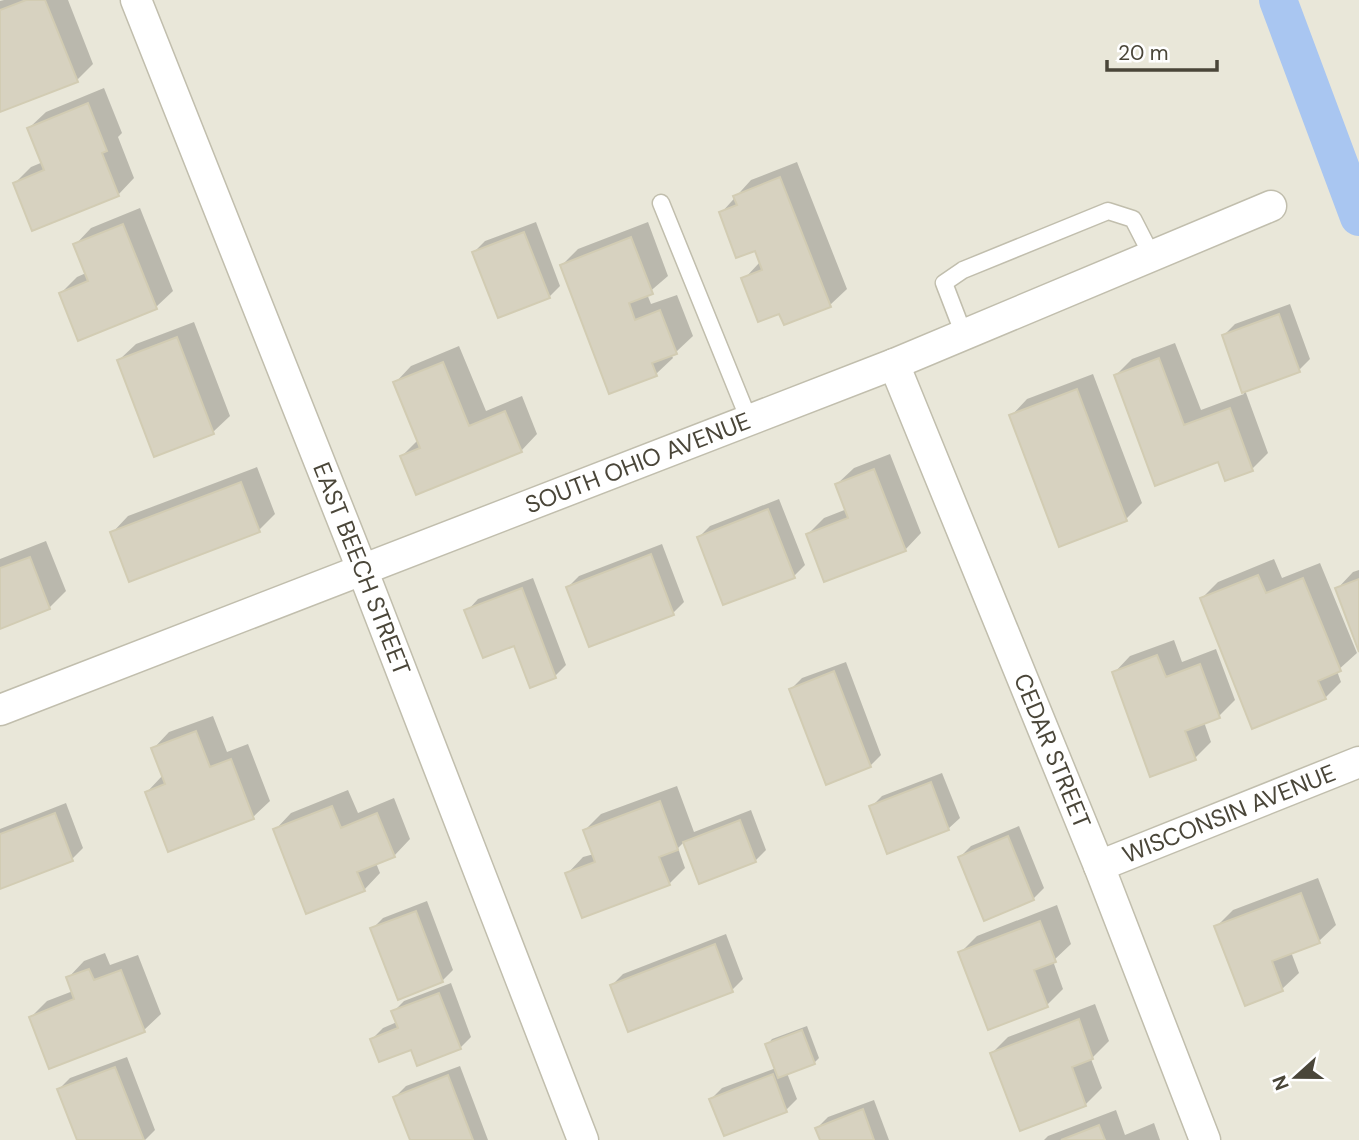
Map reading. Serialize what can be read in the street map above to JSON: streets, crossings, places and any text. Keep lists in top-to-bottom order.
{
  "streets": {
    "street": [
      "SOUTH OHIO AVENUE",
      "EAST BEECH STREET",
      "CEDAR STREET",
      "WISCONSIN AVENUE"
    ]
  },
  "crossings": [
    ["SOUTH OHIO AVENUE", "EAST BEECH STREET"],
    ["SOUTH OHIO AVENUE", "CEDAR STREET"],
    ["CEDAR STREET", "WISCONSIN AVENUE"]
  ],
  "scale_bar": "20 m",
  "north": "left"
}
